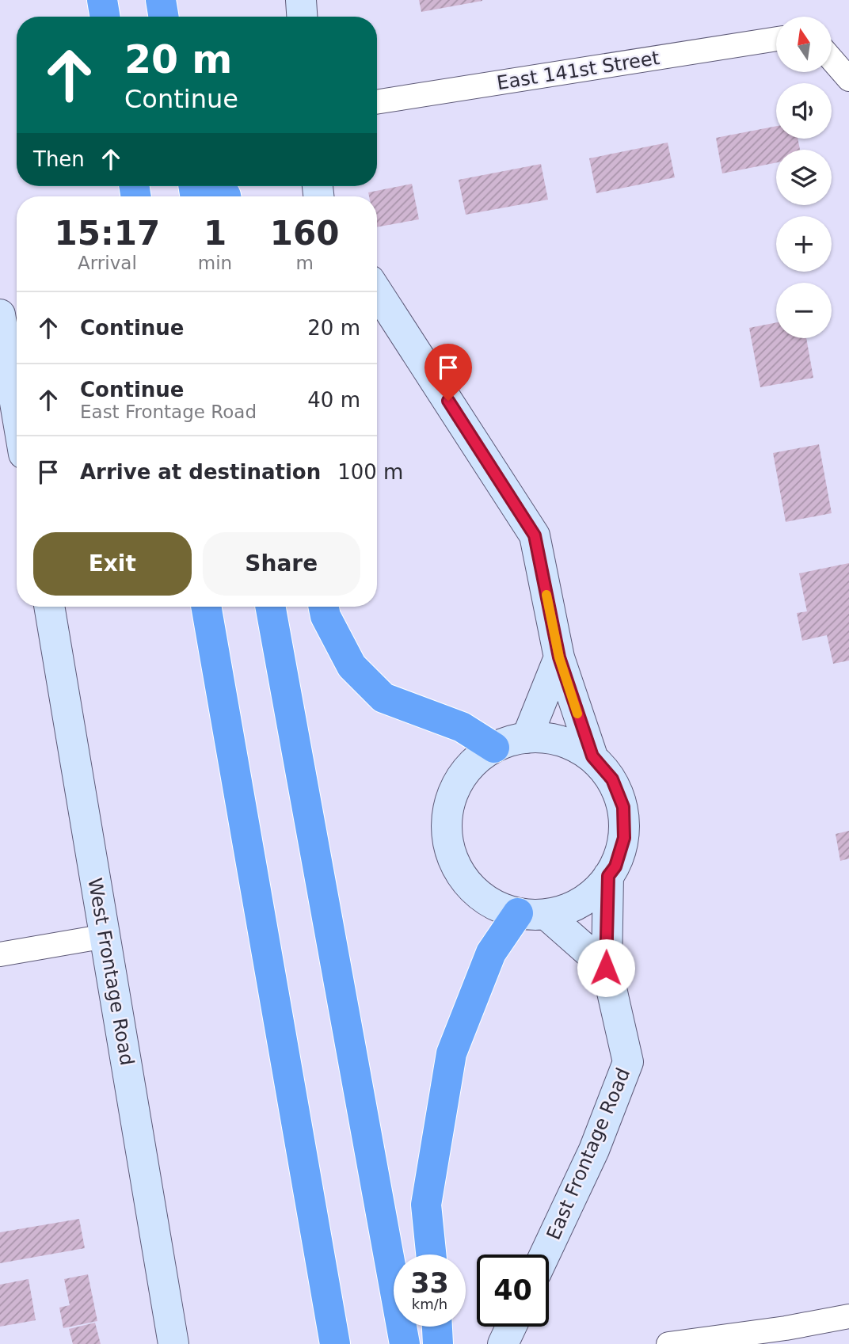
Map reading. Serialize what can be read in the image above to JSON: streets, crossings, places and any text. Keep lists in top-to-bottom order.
{
  "streets": {
    "street": ["East 141st Street", "West Frontage Road", "East Frontage Road"]
  },
  "north": "top",
  "page": {
    "map_buttons": ["+", "−"],
    "turn": ["20 m", "Continue"],
    "then": "Then",
    "eta": [
      "15:17",
      "Arrival",
      "1",
      "min",
      "160",
      "m"
    ],
    "list": [
      {
        "name": "Continue",
        "value": "20 m"
      },
      {
        "name": "Continue",
        "note": "East Frontage Road",
        "value": "40 m"
      },
      {
        "name": "Arrive at destination",
        "value": "100 m"
      }
    ],
    "buttons": ["Exit", "Share"],
    "speed": "33 km/h",
    "limit": "40"
  }
}
